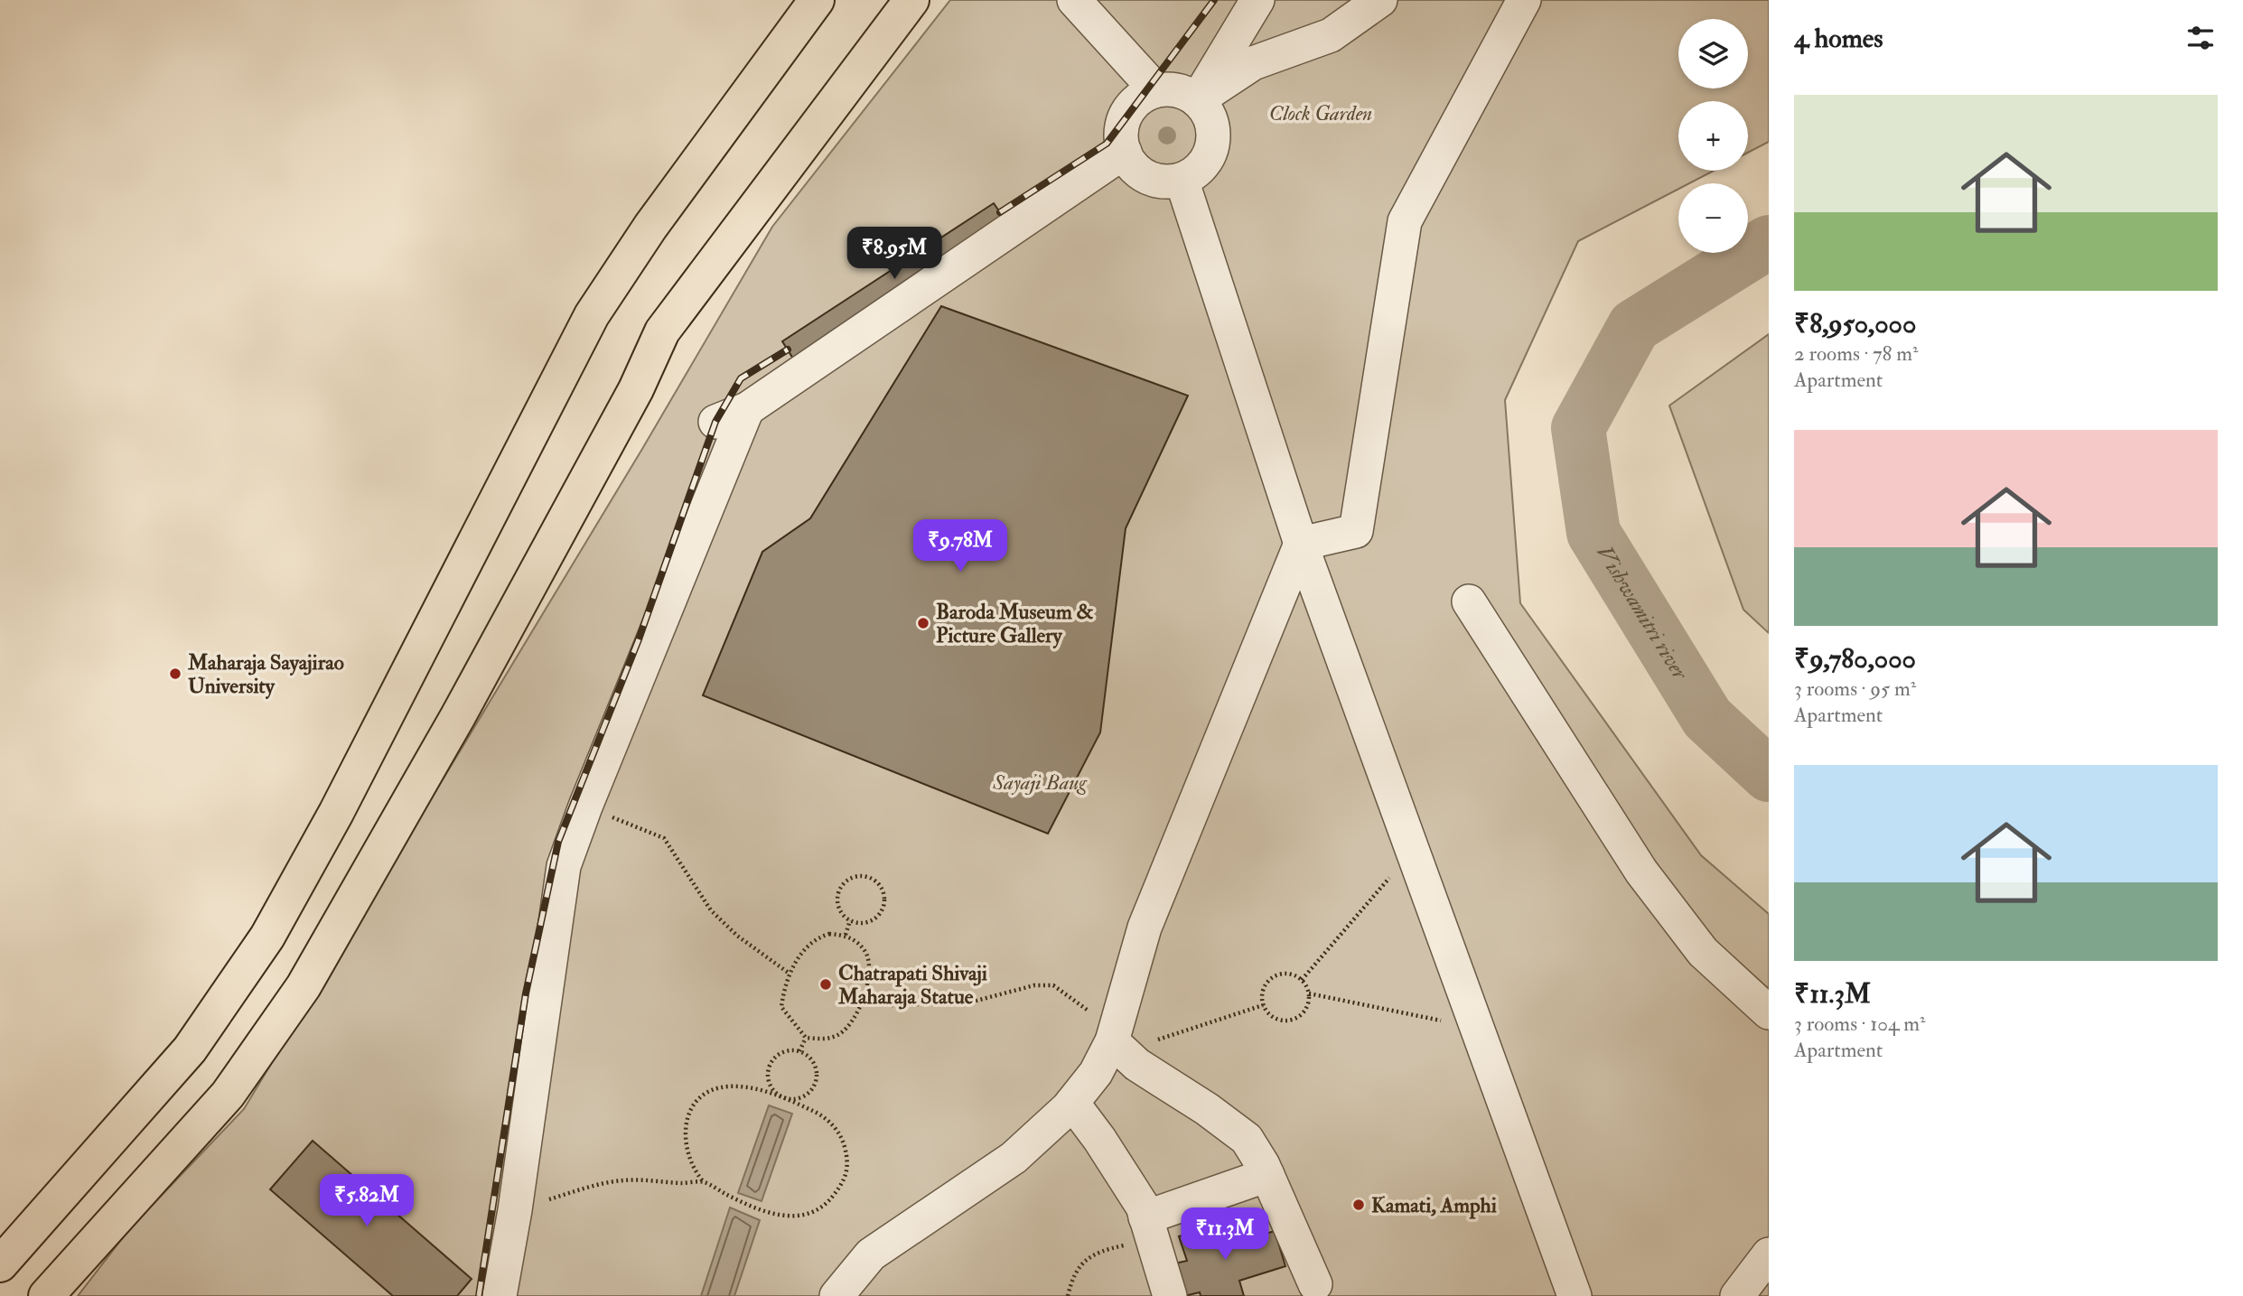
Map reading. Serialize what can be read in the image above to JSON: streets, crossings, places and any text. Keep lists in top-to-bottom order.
{
  "water": ["Vishwamitri river"],
  "parks": ["Clock Garden", "Sayaji Baug"],
  "places": [
    "Baroda Museum & Picture Gallery",
    "Maharaja Sayajirao University",
    "Chatrapati Shivaji Maharaja Statue",
    "Kamati, Amphi"
  ],
  "page": {
    "heading": "4 homes",
    "map_buttons": ["+", "−"],
    "list": [
      {
        "name": "₹8,950,000",
        "note": "2 rooms · 78 m² · Apartment"
      },
      {
        "name": "₹9,780,000",
        "note": "3 rooms · 95 m² · Apartment"
      },
      {
        "name": "₹11.3M",
        "note": "3 rooms · 104 m² · Apartment"
      }
    ],
    "price": [
      "₹8.95M",
      "₹9.78M",
      "₹5.82M",
      "₹11.3M"
    ]
  }
}
